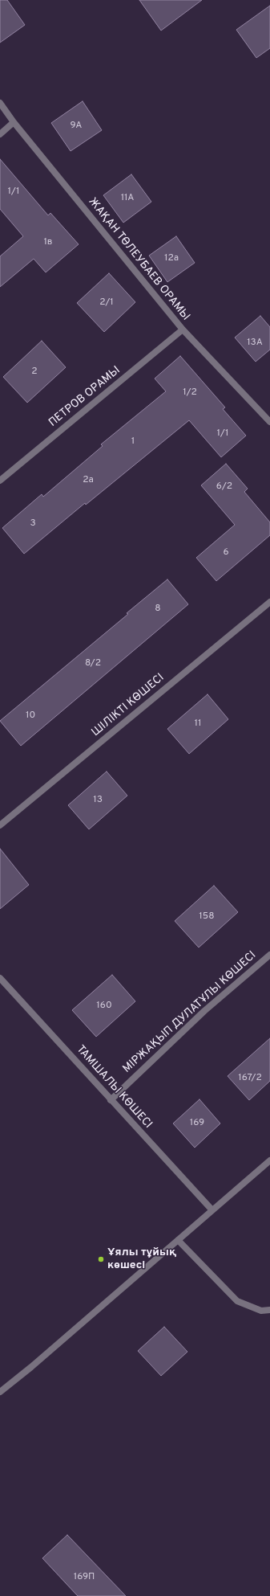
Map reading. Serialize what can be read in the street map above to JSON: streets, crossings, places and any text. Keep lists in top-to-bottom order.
{
  "streets": {
    "street": [
      "ЖАҚАН ТӨЛЕУБАЕВ ОРАМЫ",
      "ПЕТРОВ ОРАМЫ",
      "ШІЛІКТІ КӨШЕСІ",
      "МІРЖАҚЫП ДУЛАТҰЛЫ КӨШЕСІ",
      "ТАМШАЛЫ КӨШЕСІ"
    ]
  },
  "crossings": [
    ["ЖАҚАН ТӨЛЕУБАЕВ ОРАМЫ", "ПЕТРОВ ОРАМЫ"],
    ["МІРЖАҚЫП ДУЛАТҰЛЫ КӨШЕСІ", "ТАМШАЛЫ КӨШЕСІ"]
  ],
  "places": ["Ұялы тұйық көшесі"],
  "house_numbers": [
    "9А",
    "1/1",
    "11А",
    "1в",
    "12а",
    "2/1",
    "13А",
    "2",
    "1/2",
    "1/1",
    "1",
    "2а",
    "6/2",
    "3",
    "6",
    "8",
    "8/2",
    "10",
    "11",
    "13",
    "158",
    "160",
    "167/2",
    "169",
    "169П"
  ]
}
